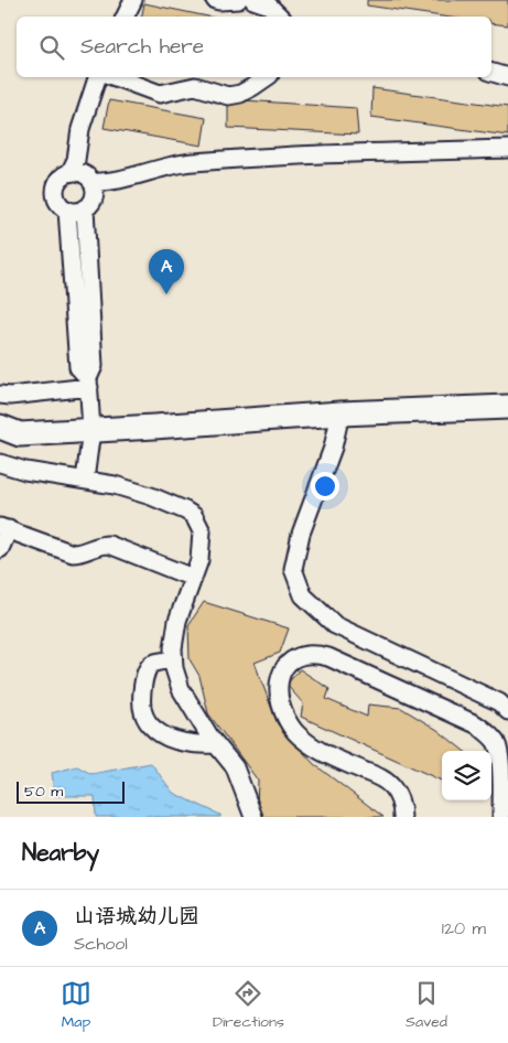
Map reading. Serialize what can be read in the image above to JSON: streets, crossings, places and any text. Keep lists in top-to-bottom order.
{
  "scale_bar": "50 m",
  "page": {
    "search": "Search here",
    "pins": "A",
    "scale": "50 m",
    "heading": "Nearby",
    "list": [
      {
        "mark": "A",
        "name": "山语城幼儿园",
        "note": "School",
        "value": "120 m"
      }
    ],
    "nav": ["Map", "Directions", "Saved"]
  }
}
